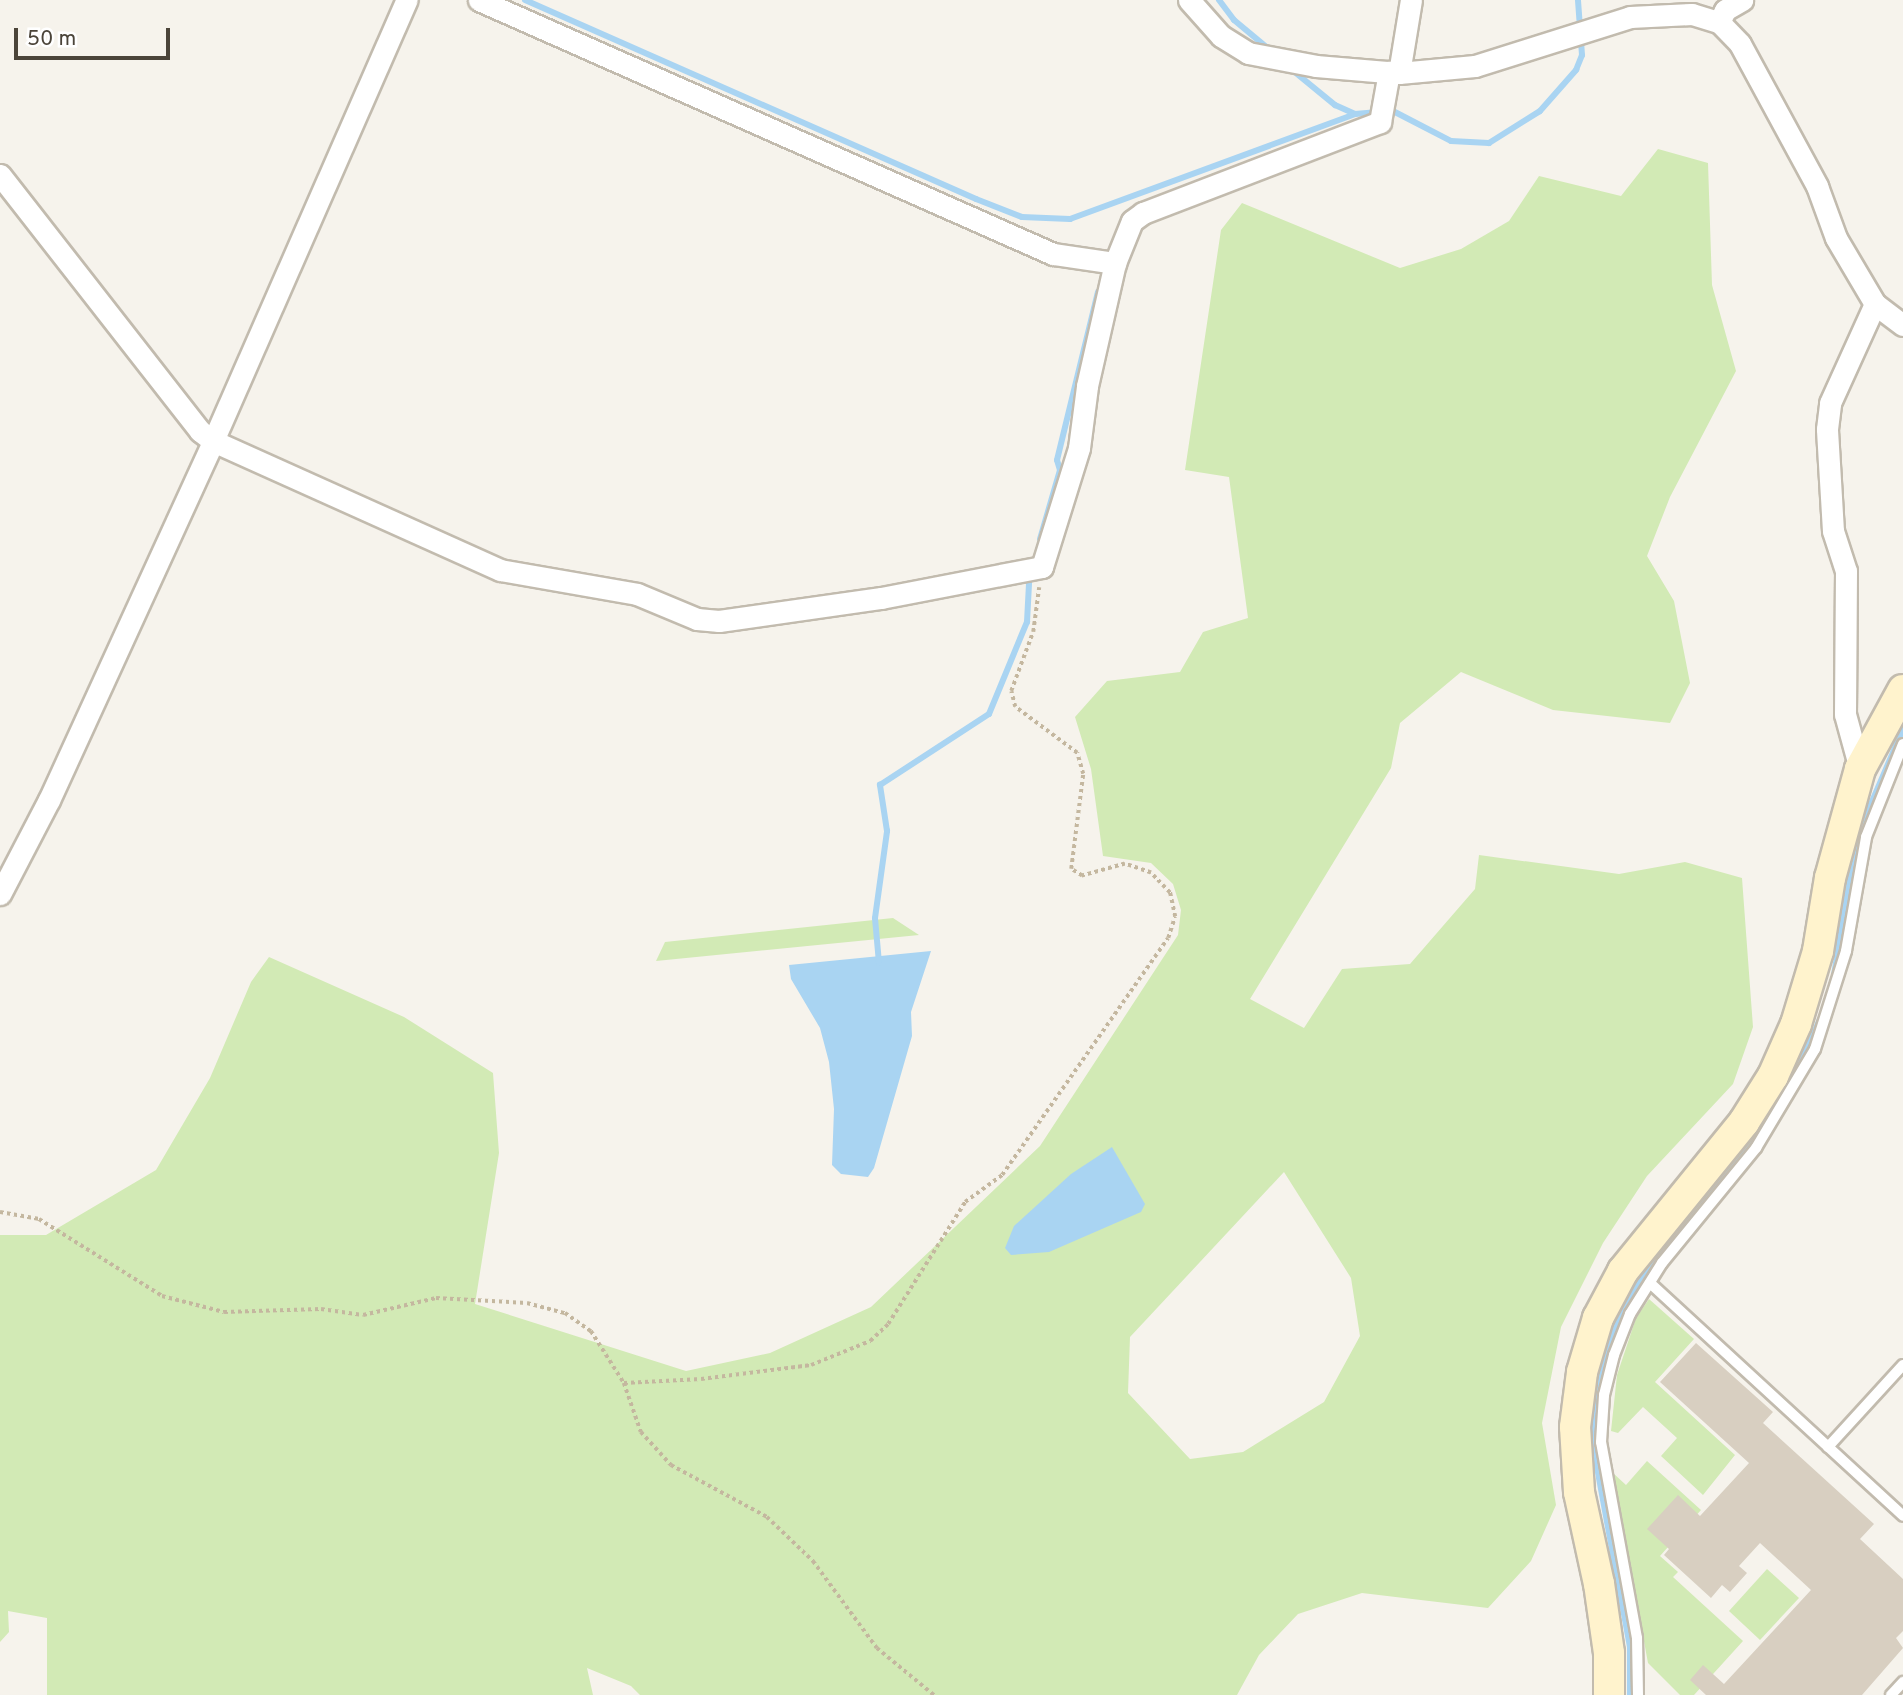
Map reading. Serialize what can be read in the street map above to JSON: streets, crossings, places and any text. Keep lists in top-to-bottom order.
{
  "scale_bar": "50 m"
}
